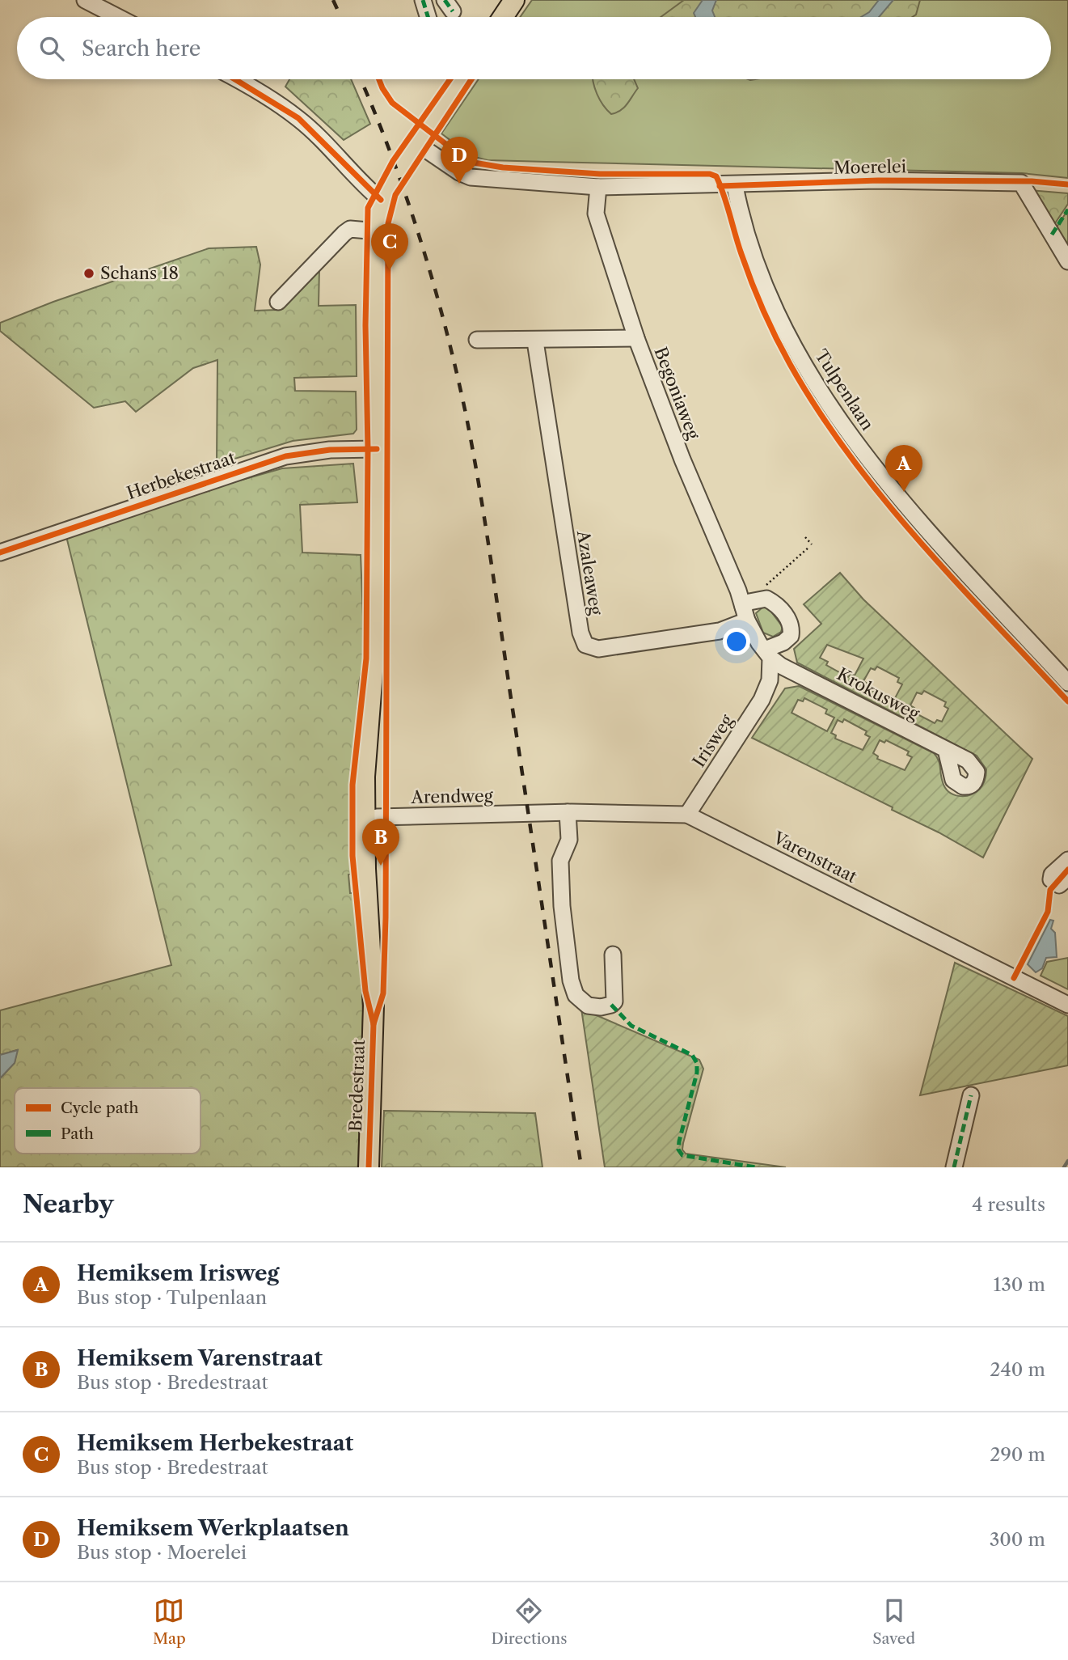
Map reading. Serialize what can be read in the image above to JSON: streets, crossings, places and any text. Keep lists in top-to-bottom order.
{
  "streets": {
    "main road": ["Bredestraat"],
    "street": [
      "Moerelei",
      "Tulpenlaan",
      "Begoniaweg",
      "Herbekestraat",
      "Azaleaweg",
      "Krokusweg",
      "Irisweg",
      "Arendweg",
      "Varenstraat"
    ]
  },
  "crossings": [
    ["Moerelei", "Tulpenlaan"],
    ["Moerelei", "Begoniaweg"],
    ["Moerelei", "Bredestraat"],
    ["Begoniaweg", "Azaleaweg"],
    ["Begoniaweg", "Irisweg"],
    ["Herbekestraat", "Bredestraat"],
    ["Azaleaweg", "Irisweg"],
    ["Krokusweg", "Irisweg"],
    ["Irisweg", "Varenstraat"],
    ["Arendweg", "Varenstraat"],
    ["Arendweg", "Bredestraat"]
  ],
  "places": ["Schans 18"],
  "legend": ["Cycle path", "Path"],
  "page": {
    "search": "Search here",
    "pins": [
      "D",
      "C",
      "A",
      "B"
    ],
    "heading": ["Nearby", "4 results"],
    "list": [
      {
        "mark": "A",
        "name": "Hemiksem Irisweg",
        "note": "Bus stop · Tulpenlaan",
        "value": "130 m"
      },
      {
        "mark": "B",
        "name": "Hemiksem Varenstraat",
        "note": "Bus stop · Bredestraat",
        "value": "240 m"
      },
      {
        "mark": "C",
        "name": "Hemiksem Herbekestraat",
        "note": "Bus stop · Bredestraat",
        "value": "290 m"
      },
      {
        "mark": "D",
        "name": "Hemiksem Werkplaatsen",
        "note": "Bus stop · Moerelei",
        "value": "300 m"
      }
    ],
    "nav": ["Map", "Directions", "Saved"]
  }
}
